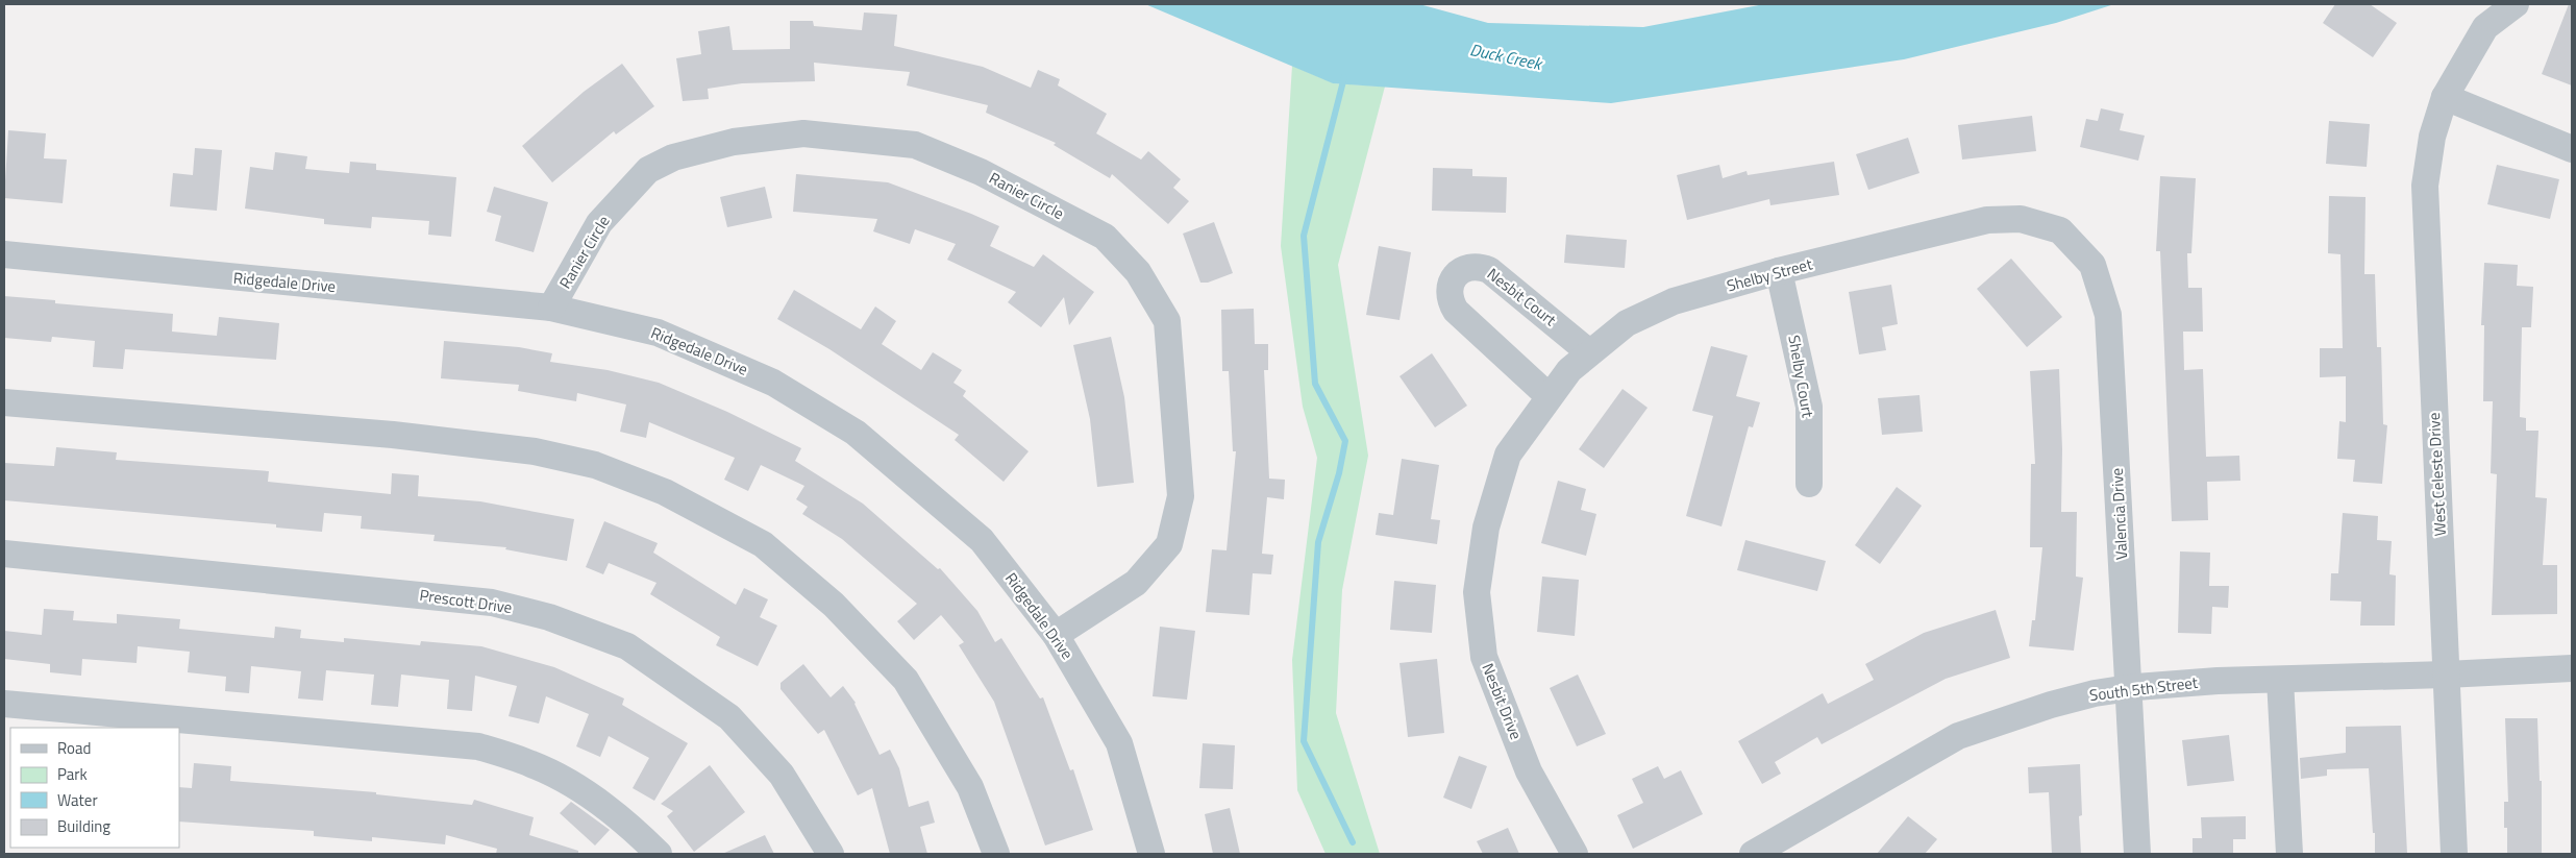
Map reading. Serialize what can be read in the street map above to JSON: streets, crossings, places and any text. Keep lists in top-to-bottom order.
{
  "streets": {
    "street": [
      "Ranier Circle",
      "Shelby Street",
      "Ridgedale Drive",
      "Nesbit Court",
      "Shelby Court",
      "West Celeste Drive",
      "Valencia Drive",
      "Prescott Drive",
      "South 5th Street",
      "Nesbit Drive"
    ]
  },
  "crossings": [
    ["Ranier Circle", "Ridgedale Drive"],
    ["Shelby Street", "Nesbit Court"],
    ["Shelby Street", "Shelby Court"],
    ["Shelby Street", "Valencia Drive"],
    ["Shelby Street", "Nesbit Drive"],
    ["Nesbit Court", "Nesbit Drive"],
    ["West Celeste Drive", "South 5th Street"],
    ["Valencia Drive", "South 5th Street"]
  ],
  "water": ["Duck Creek"],
  "legend": [
    "Road",
    "Park",
    "Water",
    "Building"
  ]
}
